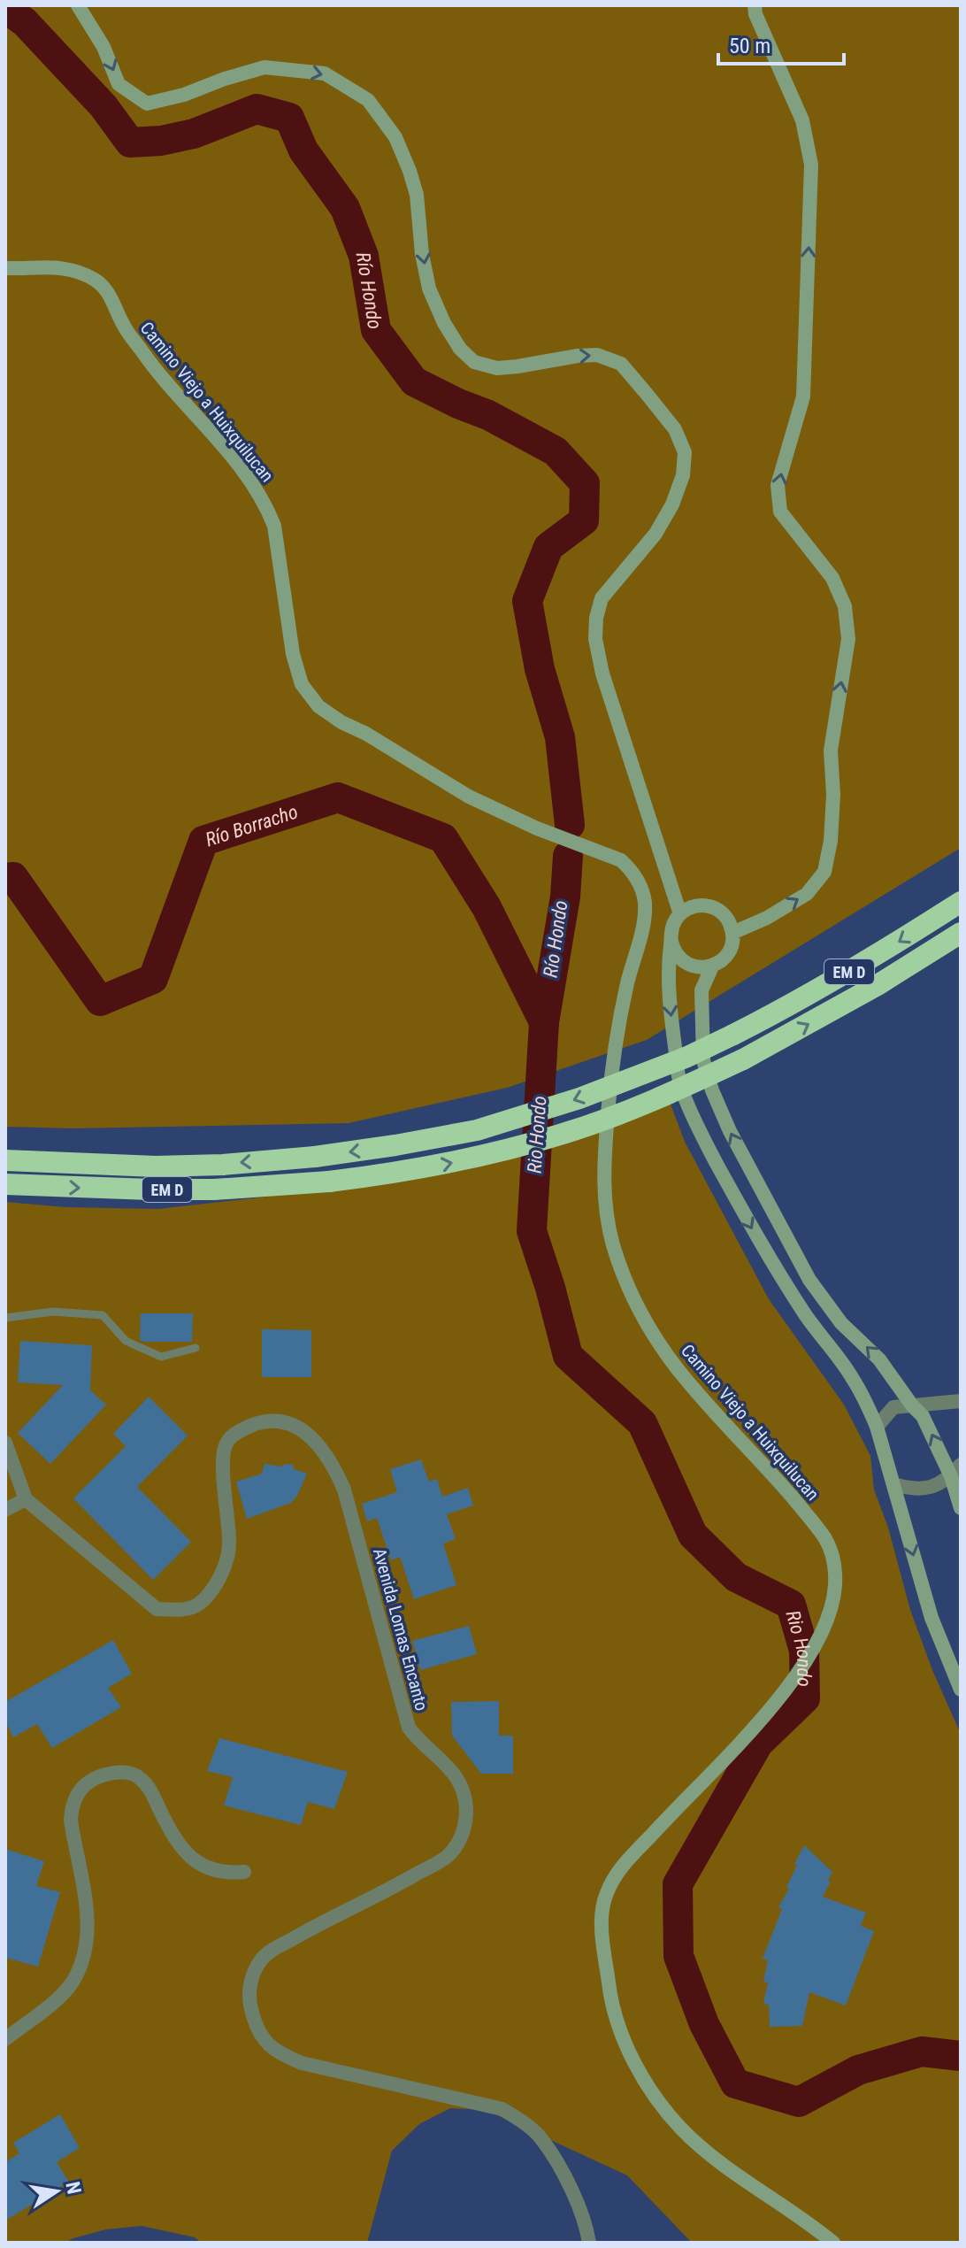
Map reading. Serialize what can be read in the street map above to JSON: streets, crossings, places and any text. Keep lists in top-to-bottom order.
{
  "streets": {
    "highway": ["EM D"],
    "main road": ["Camino Viejo a Huixquilucan"],
    "street": ["Avenida Lomas Encanto"]
  },
  "water": ["Río Hondo", "Río Borracho", "Rio Hondo"],
  "scale_bar": "50 m",
  "north": "right"
}
